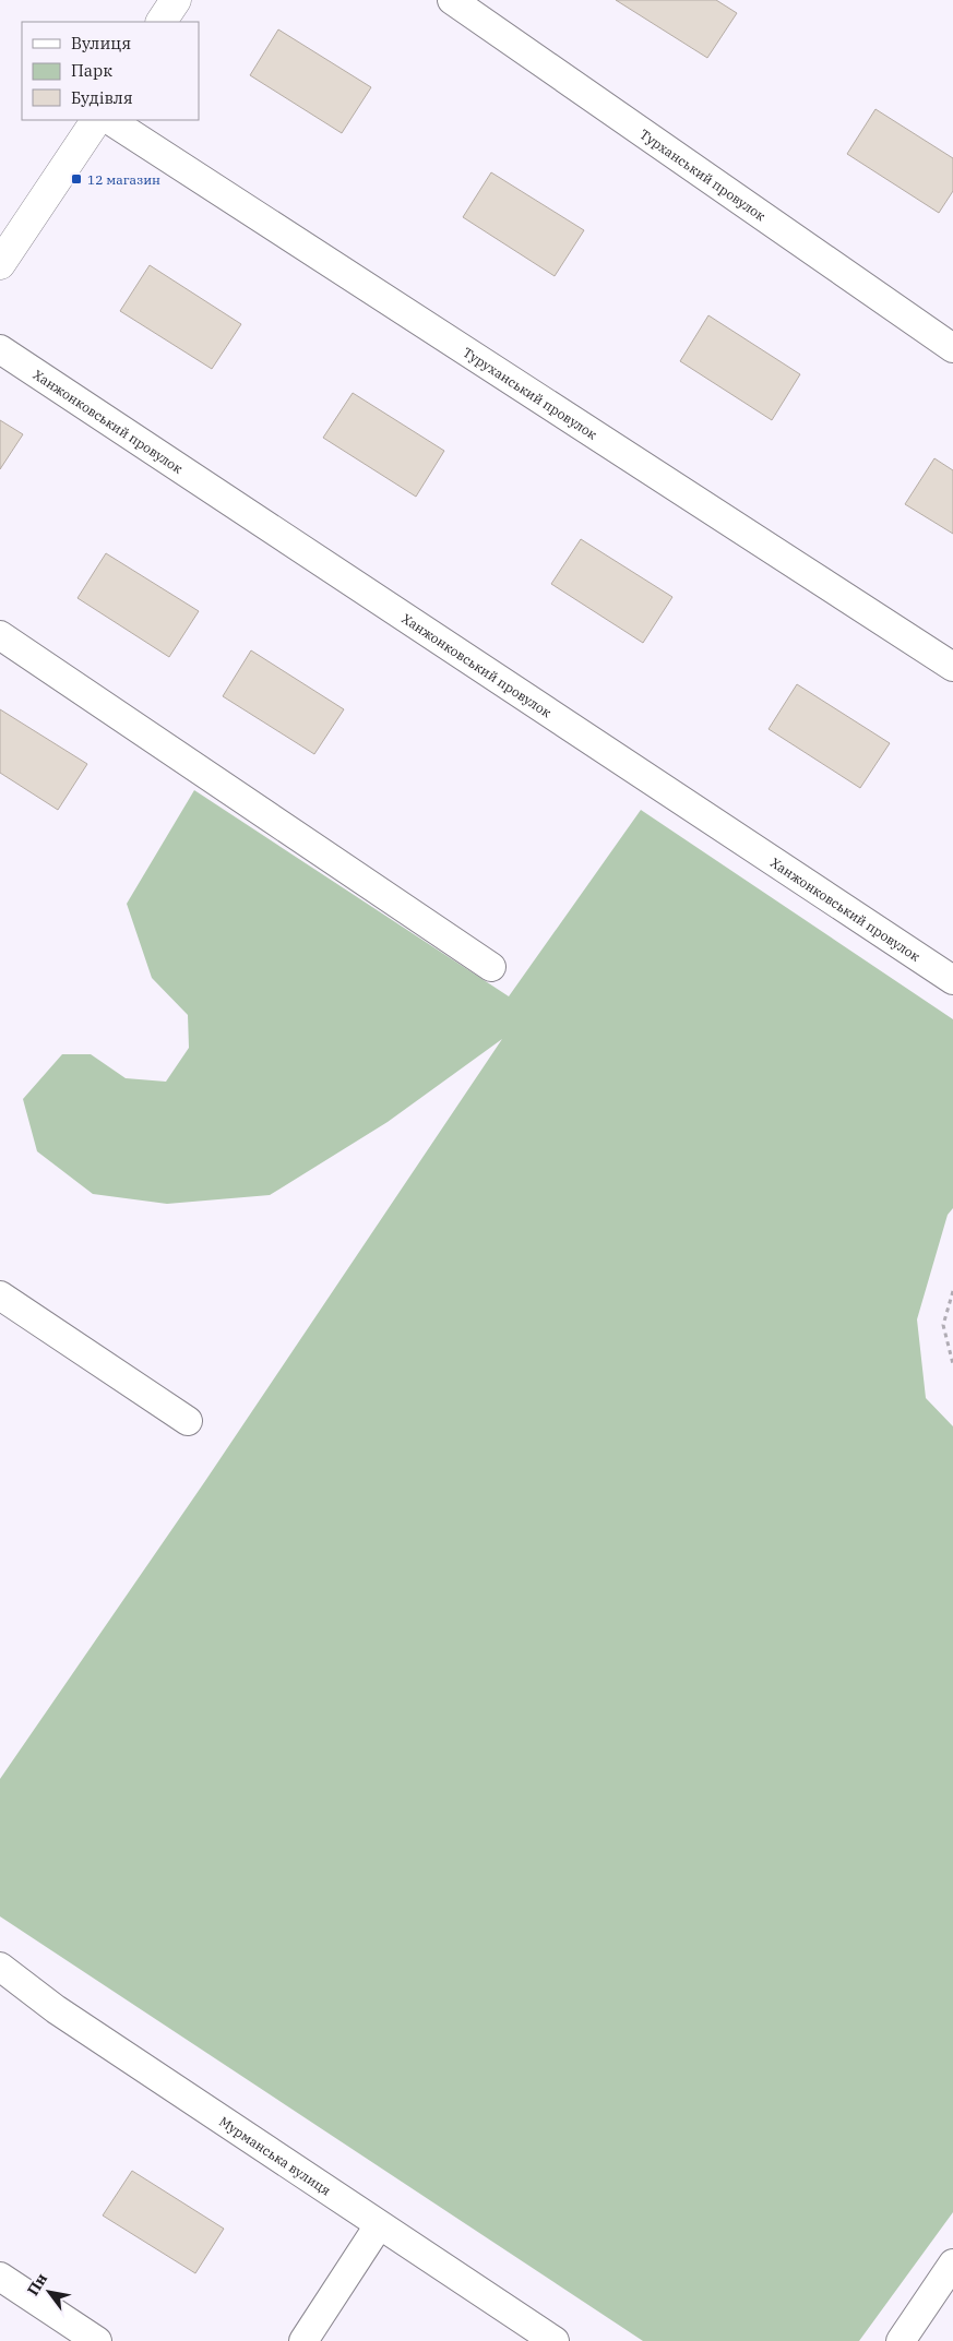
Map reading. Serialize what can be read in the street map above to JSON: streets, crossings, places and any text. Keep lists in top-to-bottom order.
{
  "streets": {
    "street": [
      "Турханський провулок",
      "Туруханський провулок",
      "Ханжонковський провулок",
      "Мурманська вулиця"
    ]
  },
  "places": {
    "transit": ["12 магазин"]
  },
  "legend": ["Вулиця", "Парк", "Будівля"],
  "north": "top left"
}
